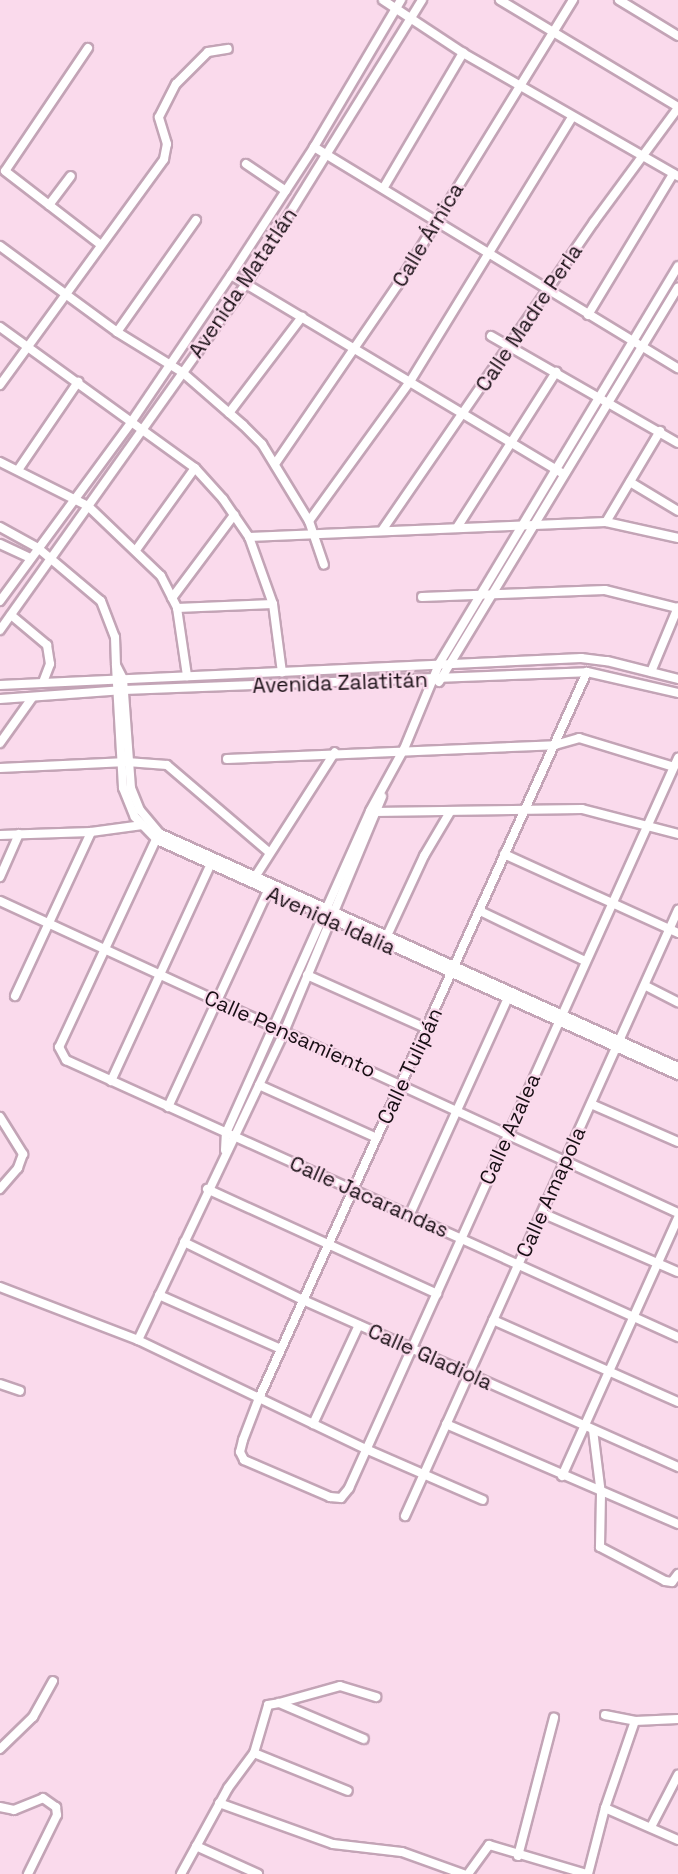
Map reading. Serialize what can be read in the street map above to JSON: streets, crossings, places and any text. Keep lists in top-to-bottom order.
{
  "streets": {
    "street": [
      "Calle Árnica",
      "Avenida Matatlán",
      "Calle Madre Perla",
      "Avenida Zalatitán",
      "Avenida Idalia",
      "Calle Pensamiento",
      "Calle Tulipán",
      "Calle Azalea",
      "Calle Amapola",
      "Calle Jacarandas",
      "Calle Gladiola"
    ]
  },
  "crossings": [
    ["Avenida Zalatitán", "Avenida Idalia"],
    ["Avenida Zalatitán", "Calle Tulipán"],
    ["Avenida Idalia", "Calle Tulipán"],
    ["Avenida Idalia", "Calle Azalea"],
    ["Avenida Idalia", "Calle Amapola"],
    ["Calle Pensamiento", "Calle Tulipán"],
    ["Calle Pensamiento", "Calle Azalea"],
    ["Calle Pensamiento", "Calle Amapola"],
    ["Calle Pensamiento", "Calle Jacarandas"],
    ["Calle Tulipán", "Calle Azalea"],
    ["Calle Tulipán", "Calle Jacarandas"],
    ["Calle Tulipán", "Calle Gladiola"],
    ["Calle Azalea", "Calle Jacarandas"],
    ["Calle Azalea", "Calle Gladiola"],
    ["Calle Amapola", "Calle Jacarandas"],
    ["Calle Amapola", "Calle Gladiola"]
  ]
}
